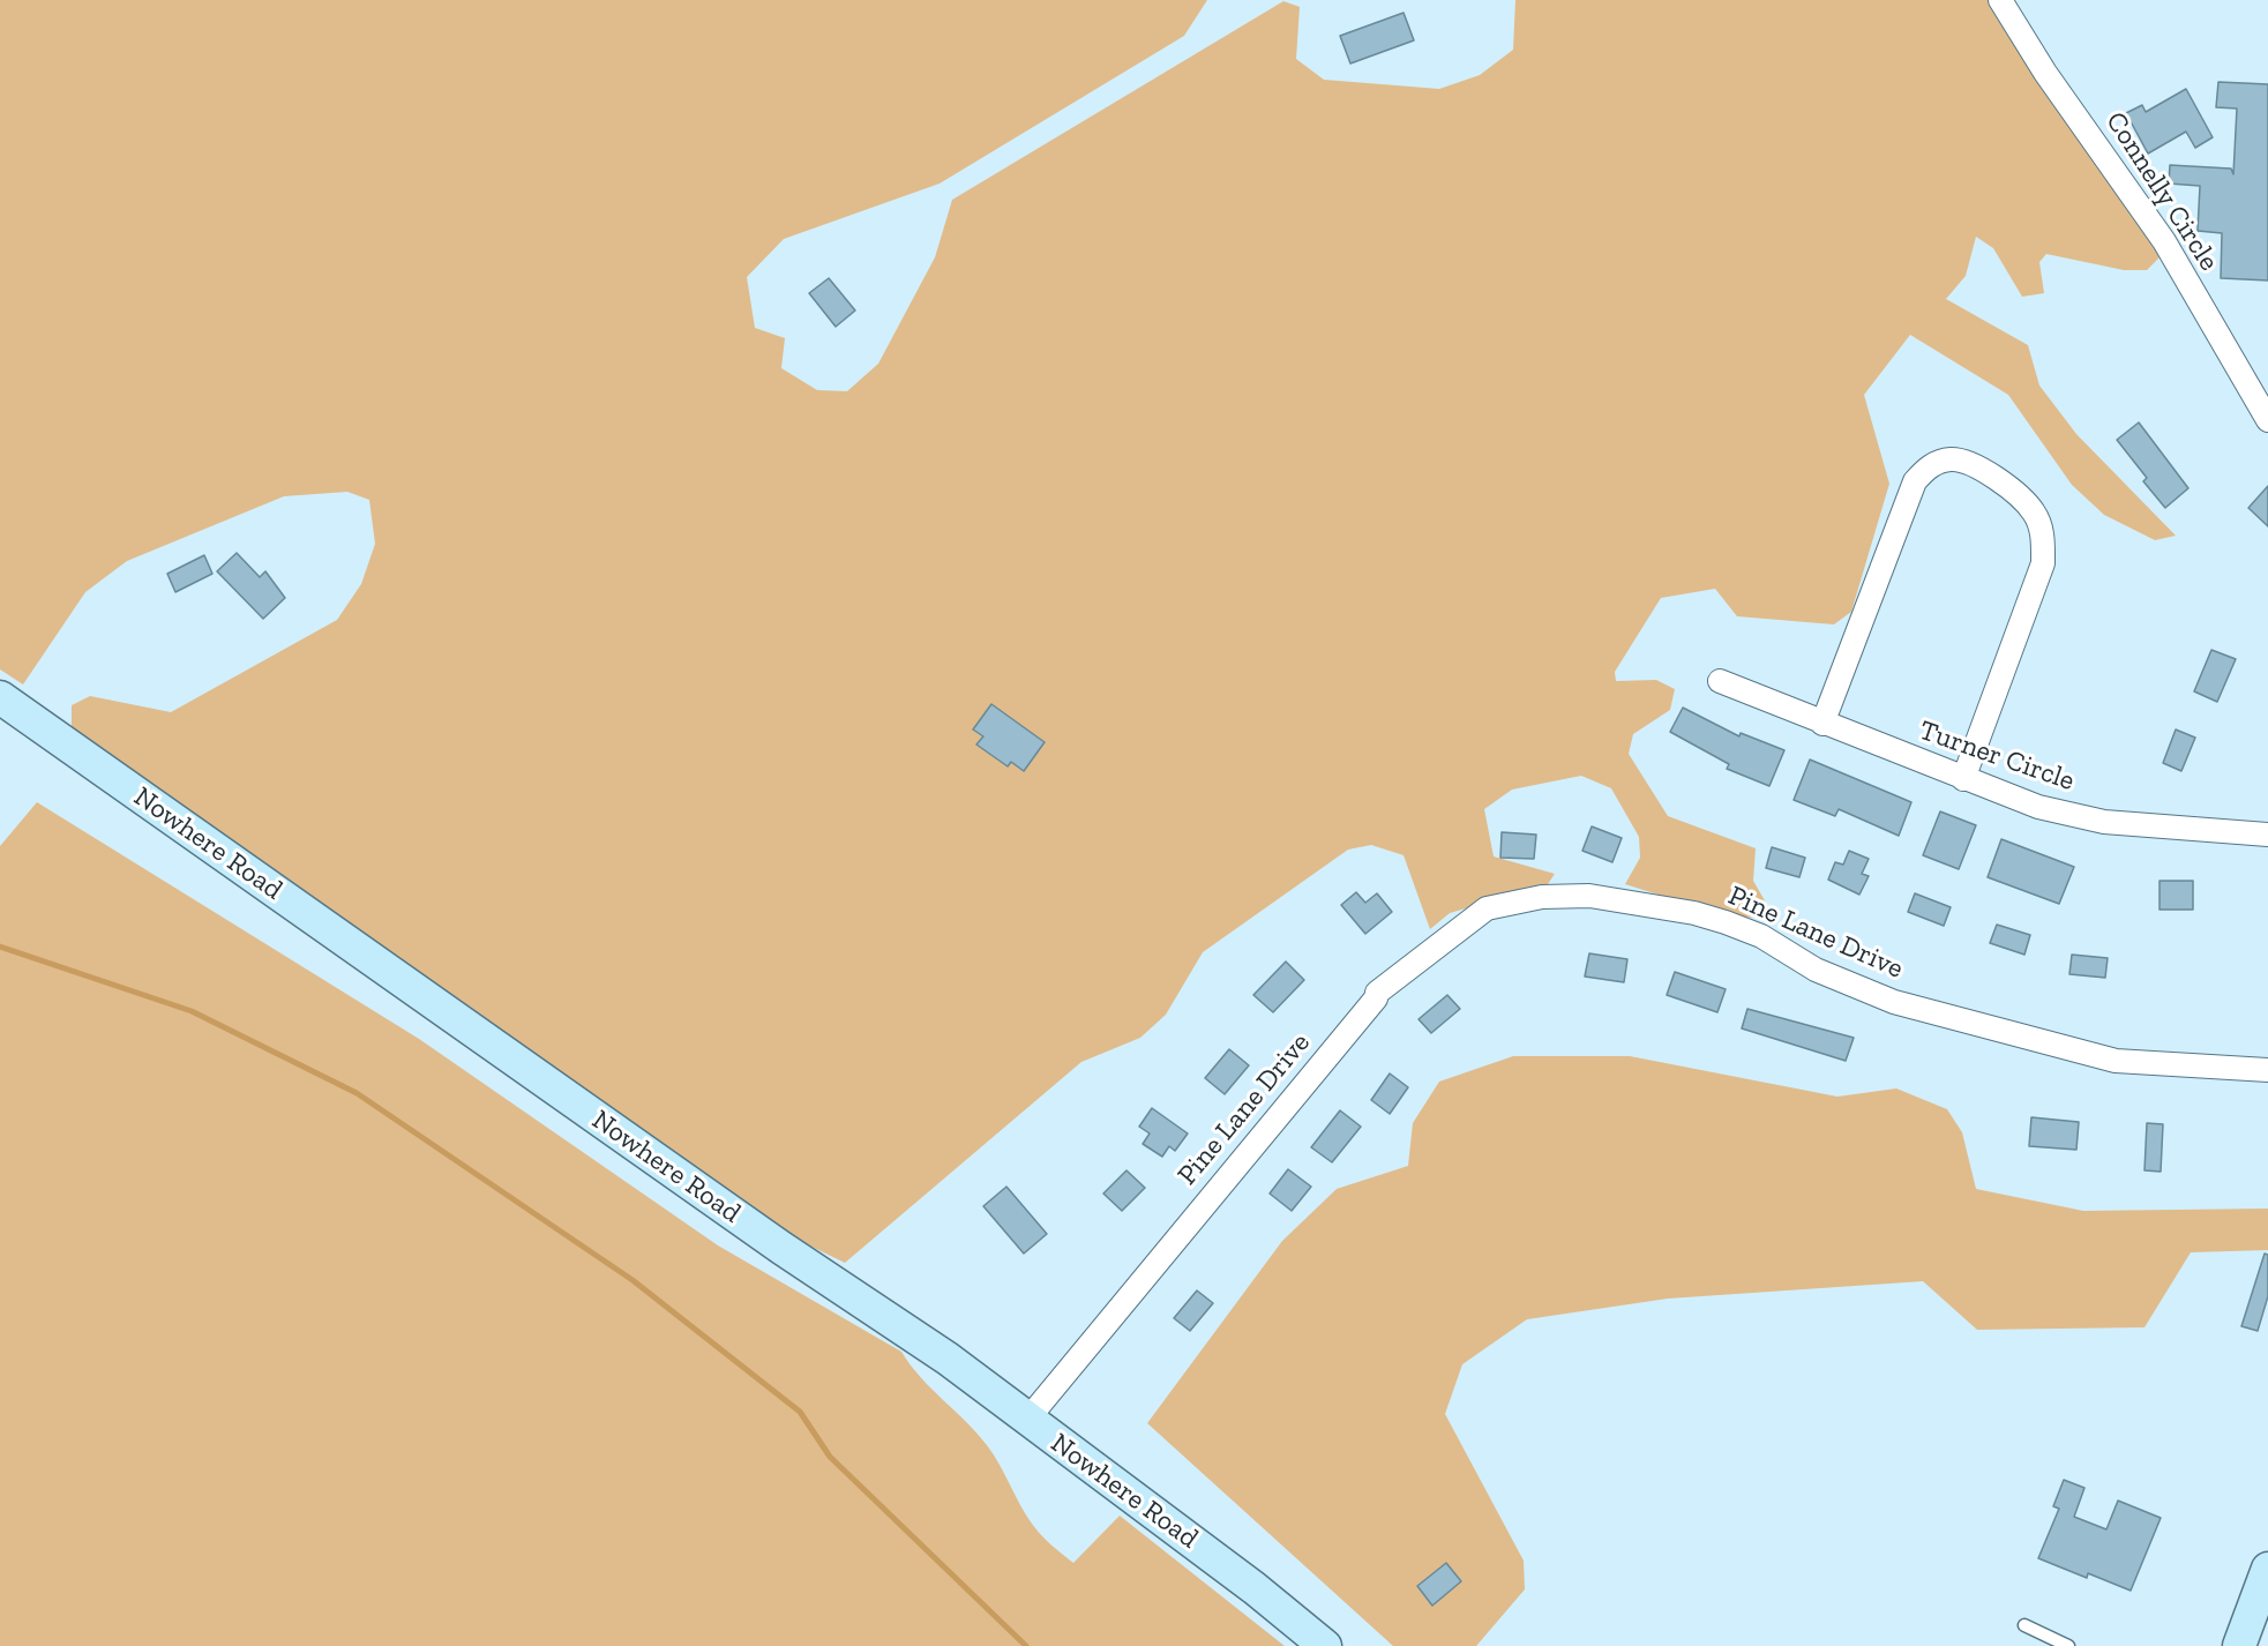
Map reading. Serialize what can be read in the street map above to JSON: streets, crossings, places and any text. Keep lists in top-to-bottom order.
{
  "streets": {
    "street": [
      "Connelly Circle",
      "Turner Circle",
      "Nowhere Road",
      "Pine Lane Drive"
    ]
  },
  "crossings": [
    ["Nowhere Road", "Pine Lane Drive"]
  ]
}
